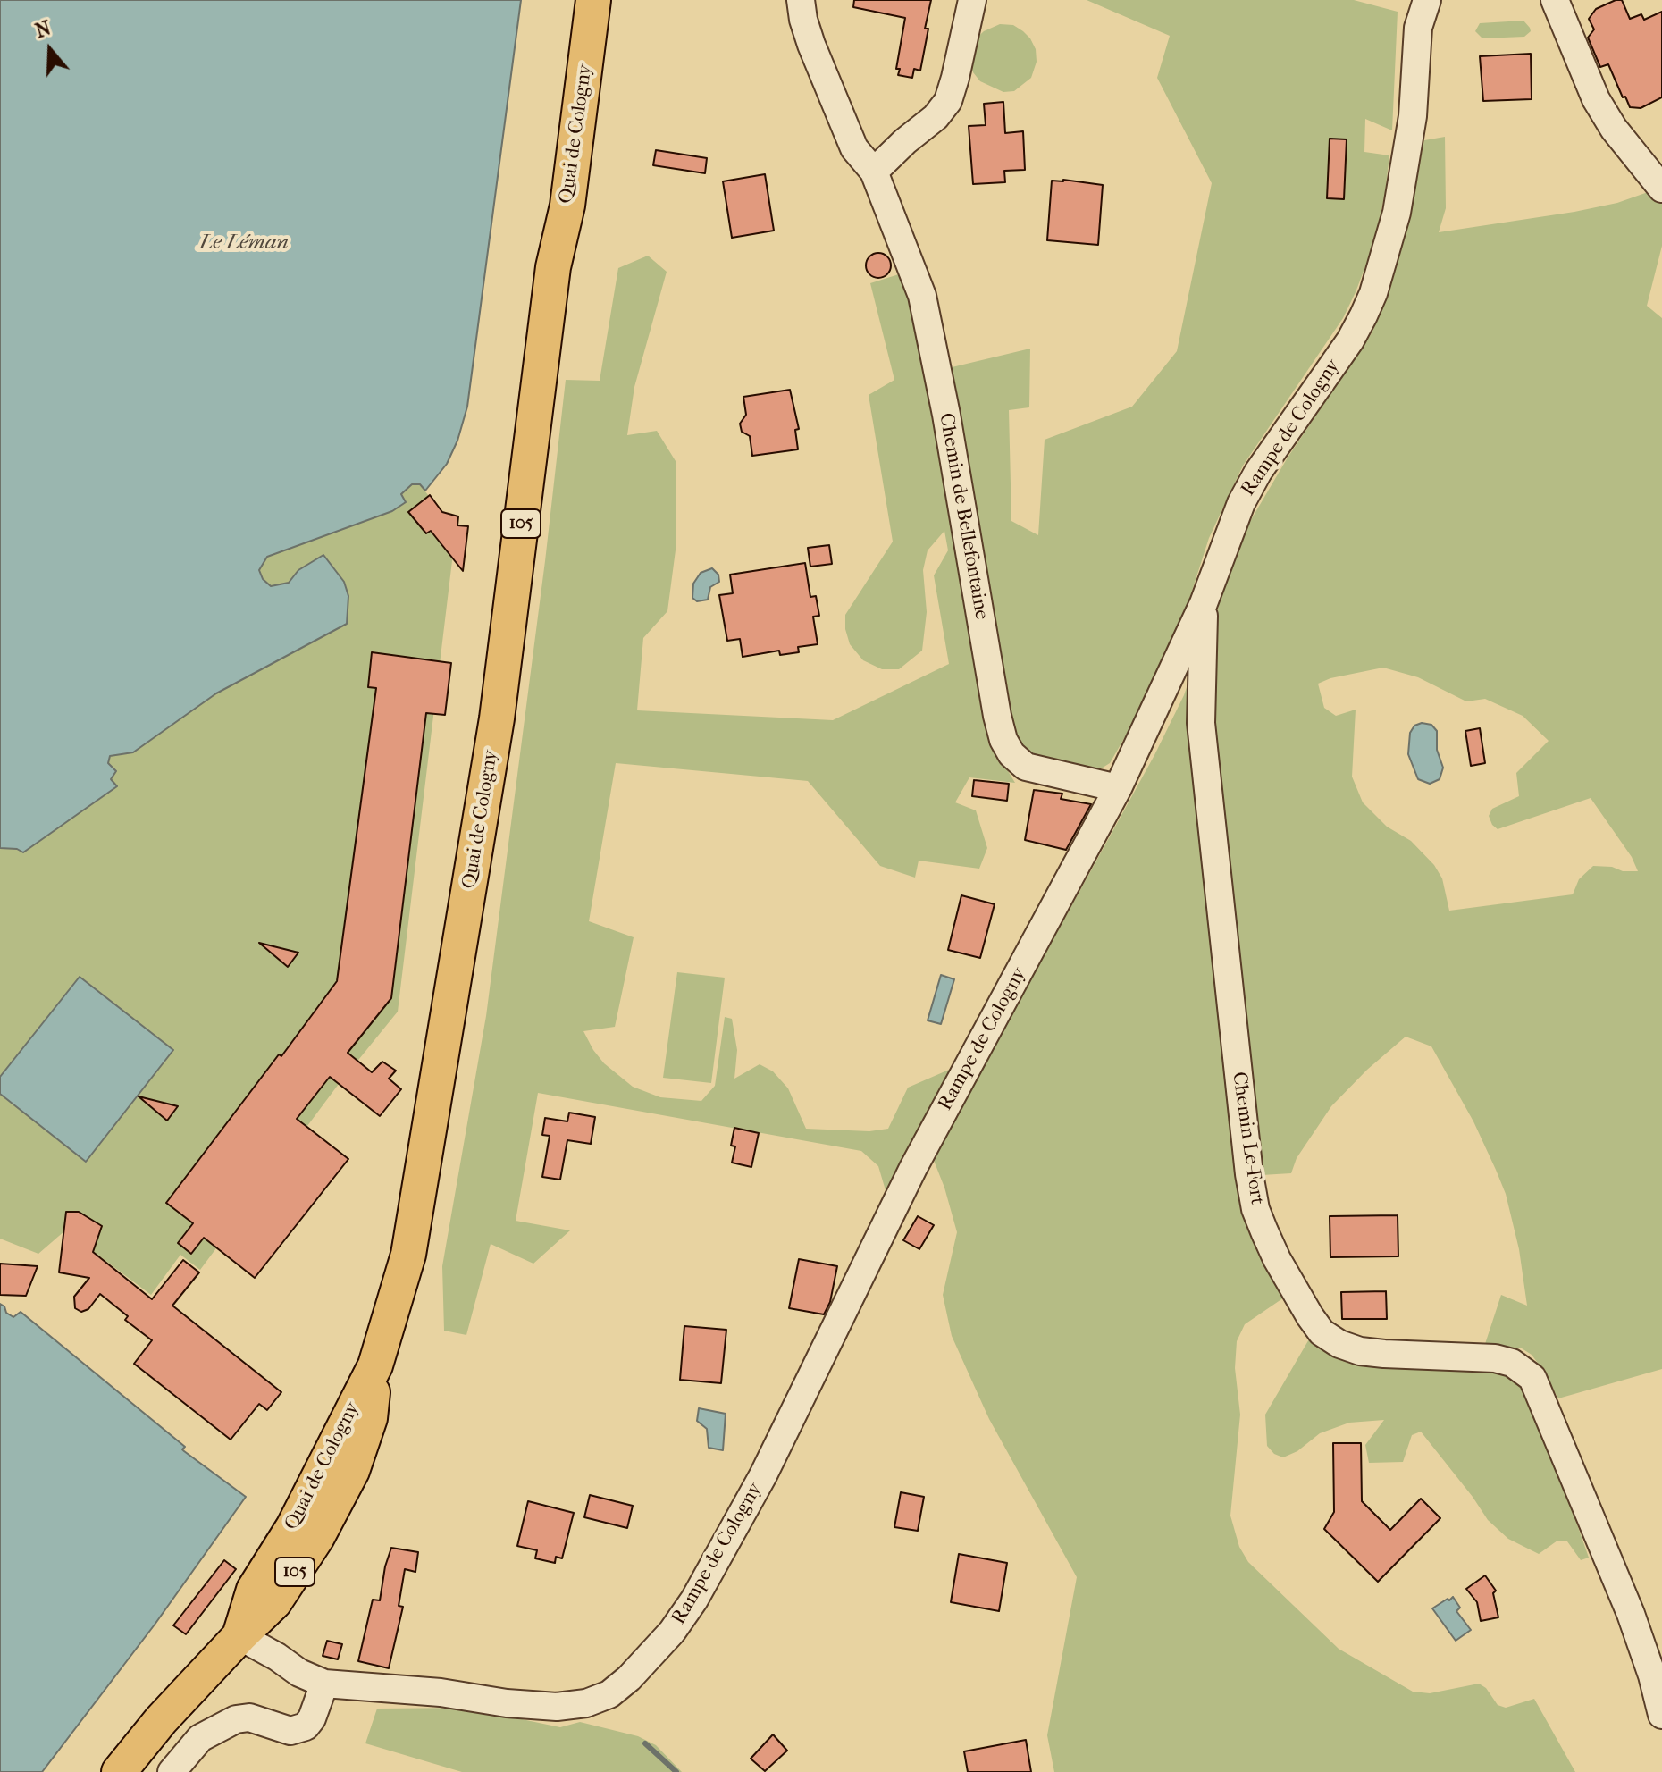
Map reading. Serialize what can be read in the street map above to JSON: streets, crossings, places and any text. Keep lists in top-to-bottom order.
{
  "streets": {
    "main road": ["Quai de Cologny", "105"],
    "street": ["Rampe de Cologny", "Chemin de Bellefontaine", "Chemin Le-Fort"]
  },
  "crossings": [
    ["Quai de Cologny", "Rampe de Cologny"],
    ["Quai de Cologny", "105"],
    ["Rampe de Cologny", "Chemin de Bellefontaine"],
    ["Rampe de Cologny", "105"],
    ["Rampe de Cologny", "Chemin Le-Fort"]
  ],
  "water": ["Le Léman"],
  "north": "top"
}
